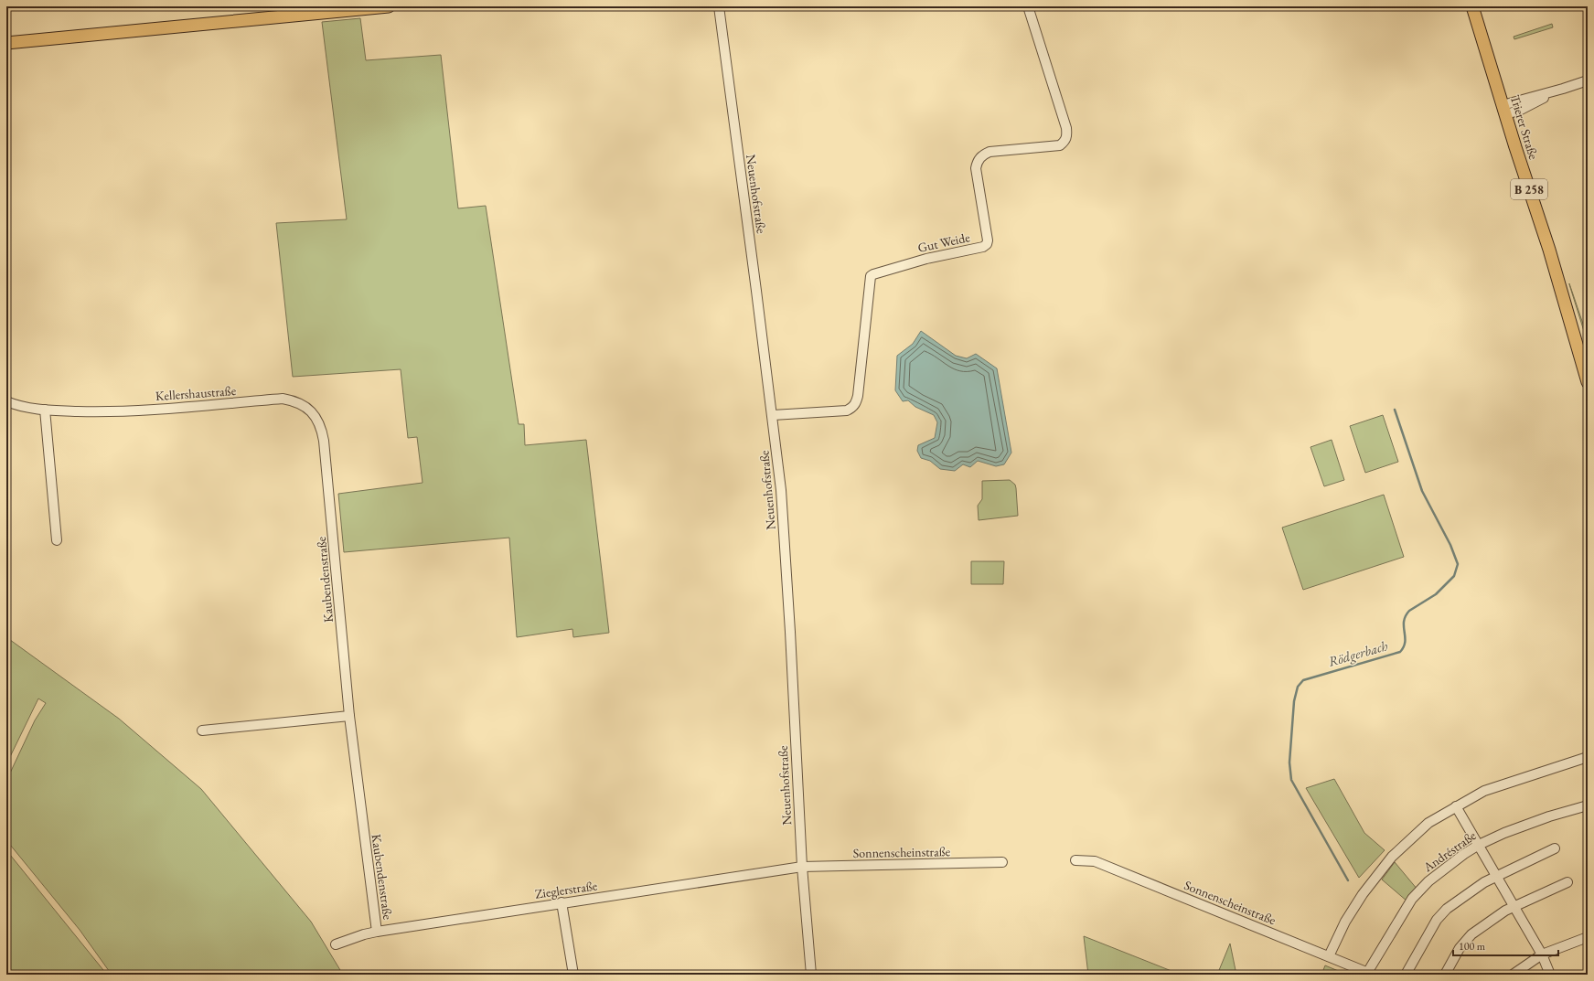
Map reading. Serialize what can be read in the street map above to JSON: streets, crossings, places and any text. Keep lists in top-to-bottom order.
{
  "streets": {
    "main road": ["Trierer Straße", "B 258"],
    "street": [
      "Neuenhofstraße",
      "Gut Weide",
      "Kellershaustraße",
      "Kaubendenstraße",
      "Andréstraße",
      "Sonnenscheinstraße",
      "Zieglerstraße"
    ]
  },
  "crossings": [
    ["Neuenhofstraße", "Gut Weide"],
    ["Neuenhofstraße", "Sonnenscheinstraße"],
    ["Neuenhofstraße", "Zieglerstraße"],
    ["Kellershaustraße", "Kaubendenstraße"],
    ["Kaubendenstraße", "Zieglerstraße"],
    ["Andréstraße", "Sonnenscheinstraße"],
    ["Sonnenscheinstraße", "Zieglerstraße"]
  ],
  "water": ["Rödgerbach"],
  "scale_bar": "100 m"
}
